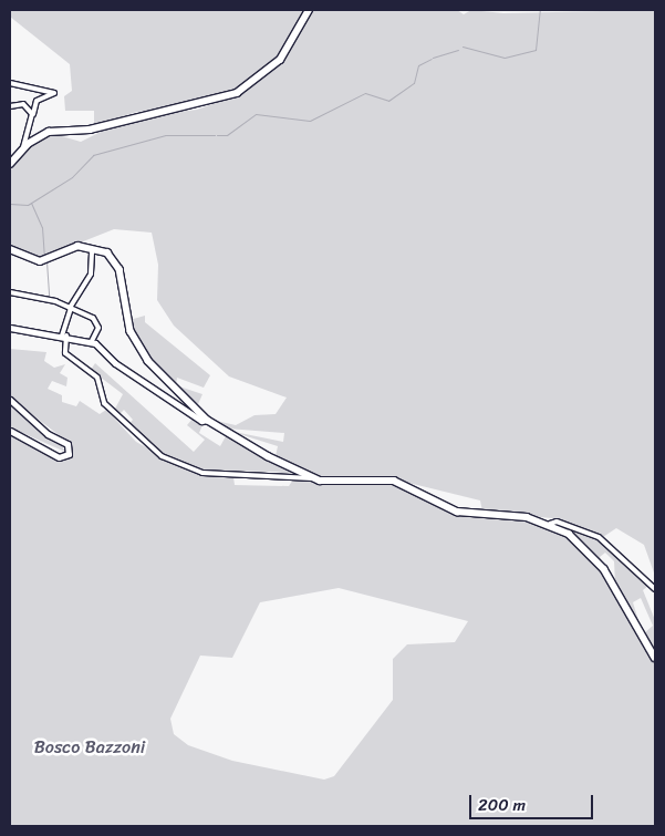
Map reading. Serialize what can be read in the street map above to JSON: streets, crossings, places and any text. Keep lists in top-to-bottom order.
{
  "parks": ["Bosco Bazzoni"],
  "scale_bar": "200 m"
}
